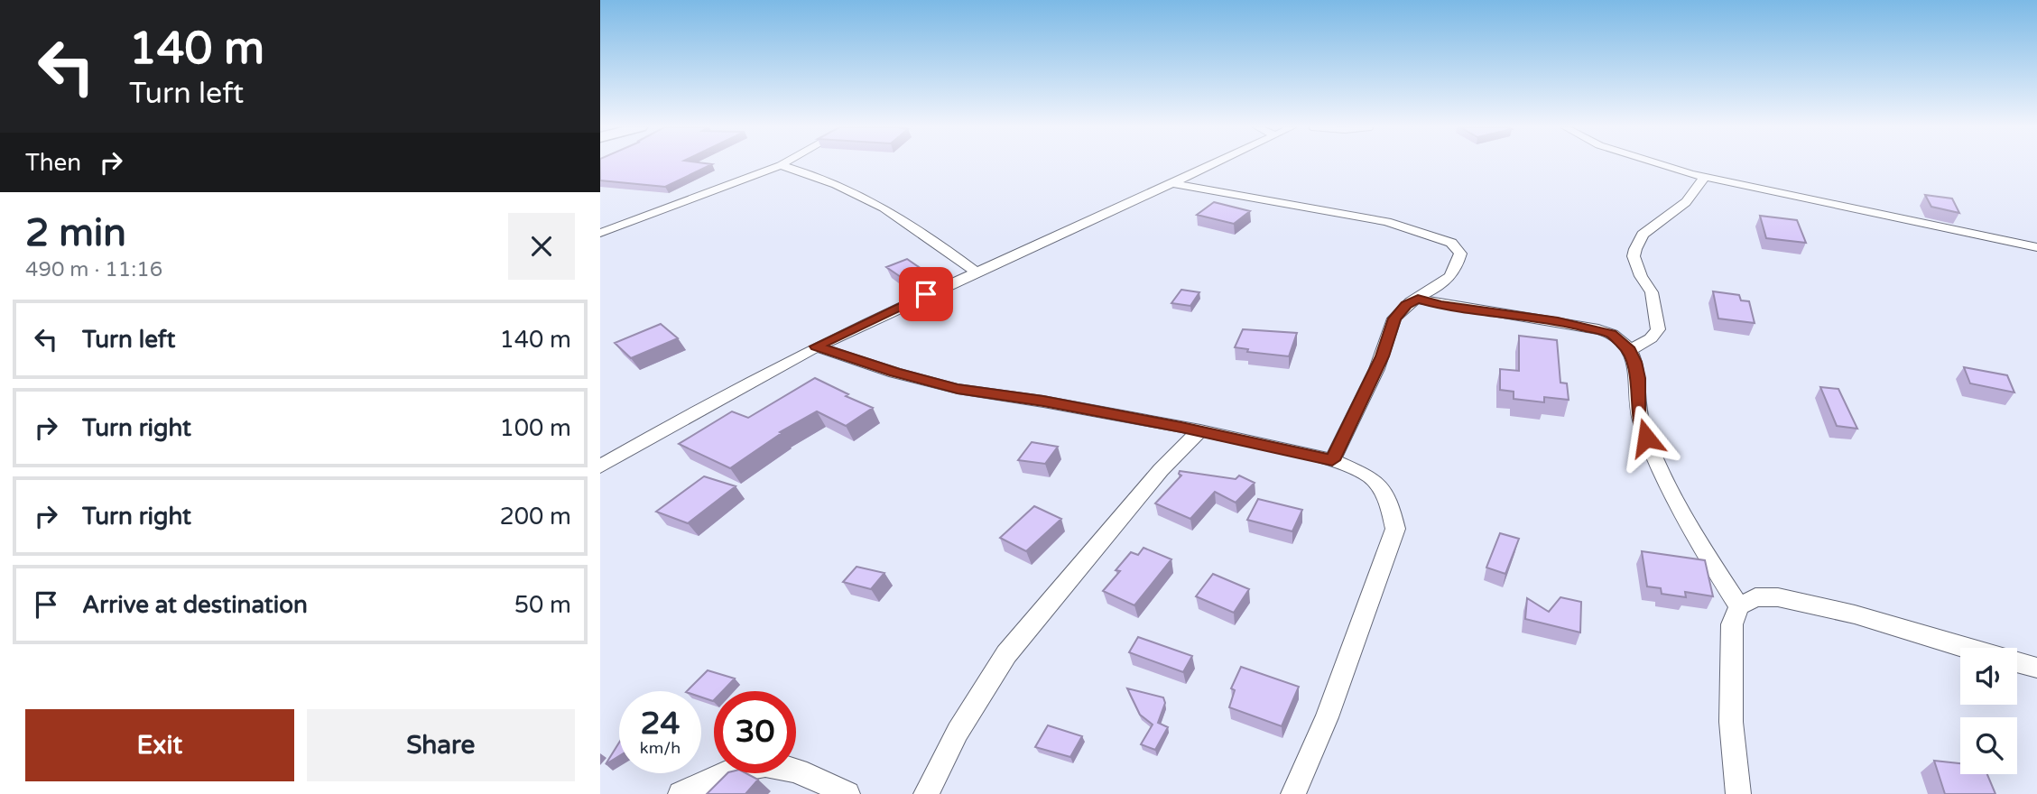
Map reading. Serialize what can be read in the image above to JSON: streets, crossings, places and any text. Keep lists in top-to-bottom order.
{
  "page": {
    "turn": ["140 m", "Turn left"],
    "then": "Then",
    "heading": ["2 min", "490 m · 11:16"],
    "list": [
      {
        "name": "Turn left",
        "value": "140 m"
      },
      {
        "name": "Turn right",
        "value": "100 m"
      },
      {
        "name": "Turn right",
        "value": "200 m"
      },
      {
        "name": "Arrive at destination",
        "value": "50 m"
      }
    ],
    "speed": "24 km/h",
    "limit": "30",
    "buttons": ["Exit", "Share"]
  }
}
